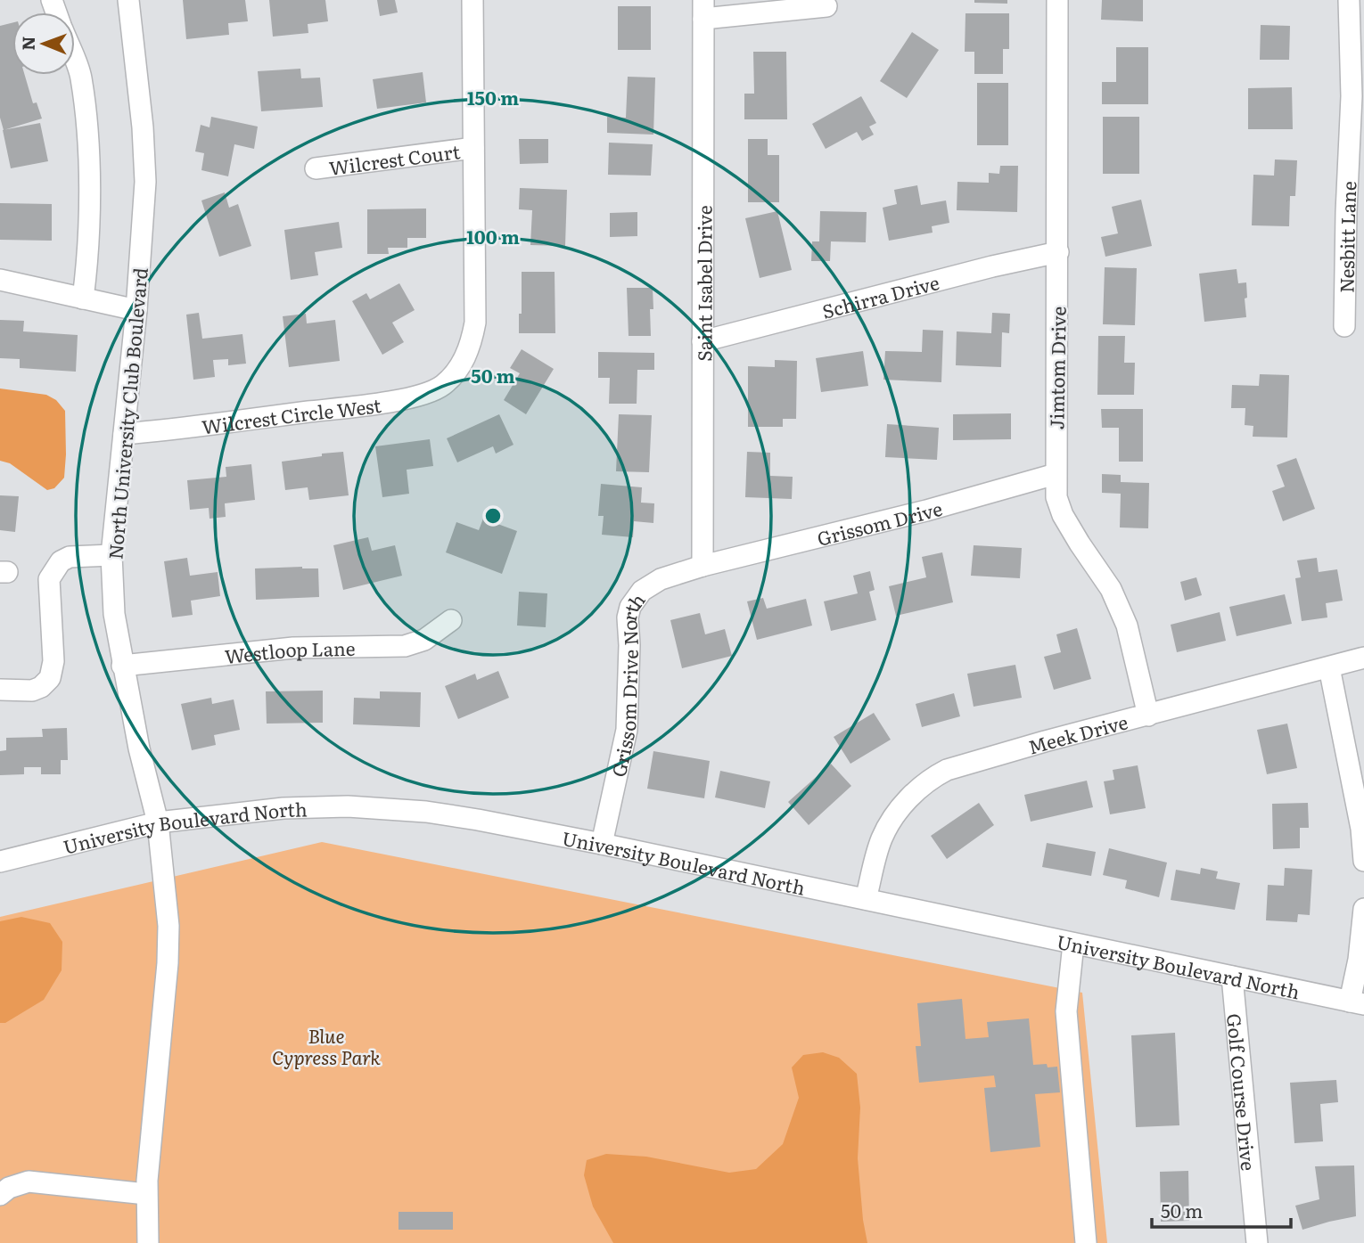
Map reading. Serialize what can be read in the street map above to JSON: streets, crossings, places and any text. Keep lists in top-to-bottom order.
{
  "streets": {
    "street": [
      "Wilcrest Court",
      "Nesbitt Lane",
      "Saint Isabel Drive",
      "Schirra Drive",
      "Jimtom Drive",
      "North University Club Boulevard",
      "Wilcrest Circle West",
      "Grissom Drive",
      "Westloop Lane",
      "Grissom Drive North",
      "Meek Drive",
      "University Boulevard North",
      "Golf Course Drive"
    ]
  },
  "crossings": [
    ["Wilcrest Court", "Wilcrest Circle West"],
    ["Saint Isabel Drive", "Schirra Drive"],
    ["Saint Isabel Drive", "Grissom Drive"],
    ["Saint Isabel Drive", "Grissom Drive North"],
    ["Schirra Drive", "Jimtom Drive"],
    ["Jimtom Drive", "Grissom Drive"],
    ["Jimtom Drive", "Meek Drive"],
    ["North University Club Boulevard", "Wilcrest Circle West"],
    ["North University Club Boulevard", "Westloop Lane"],
    ["North University Club Boulevard", "University Boulevard North"],
    ["Grissom Drive", "Grissom Drive North"],
    ["Grissom Drive North", "University Boulevard North"],
    ["Meek Drive", "University Boulevard North"],
    ["University Boulevard North", "Golf Course Drive"]
  ],
  "parks": ["Blue Cypress Park"],
  "scale_bar": "50 m",
  "north": "left",
  "rings": ["150 m", "100 m", "50 m"]
}
